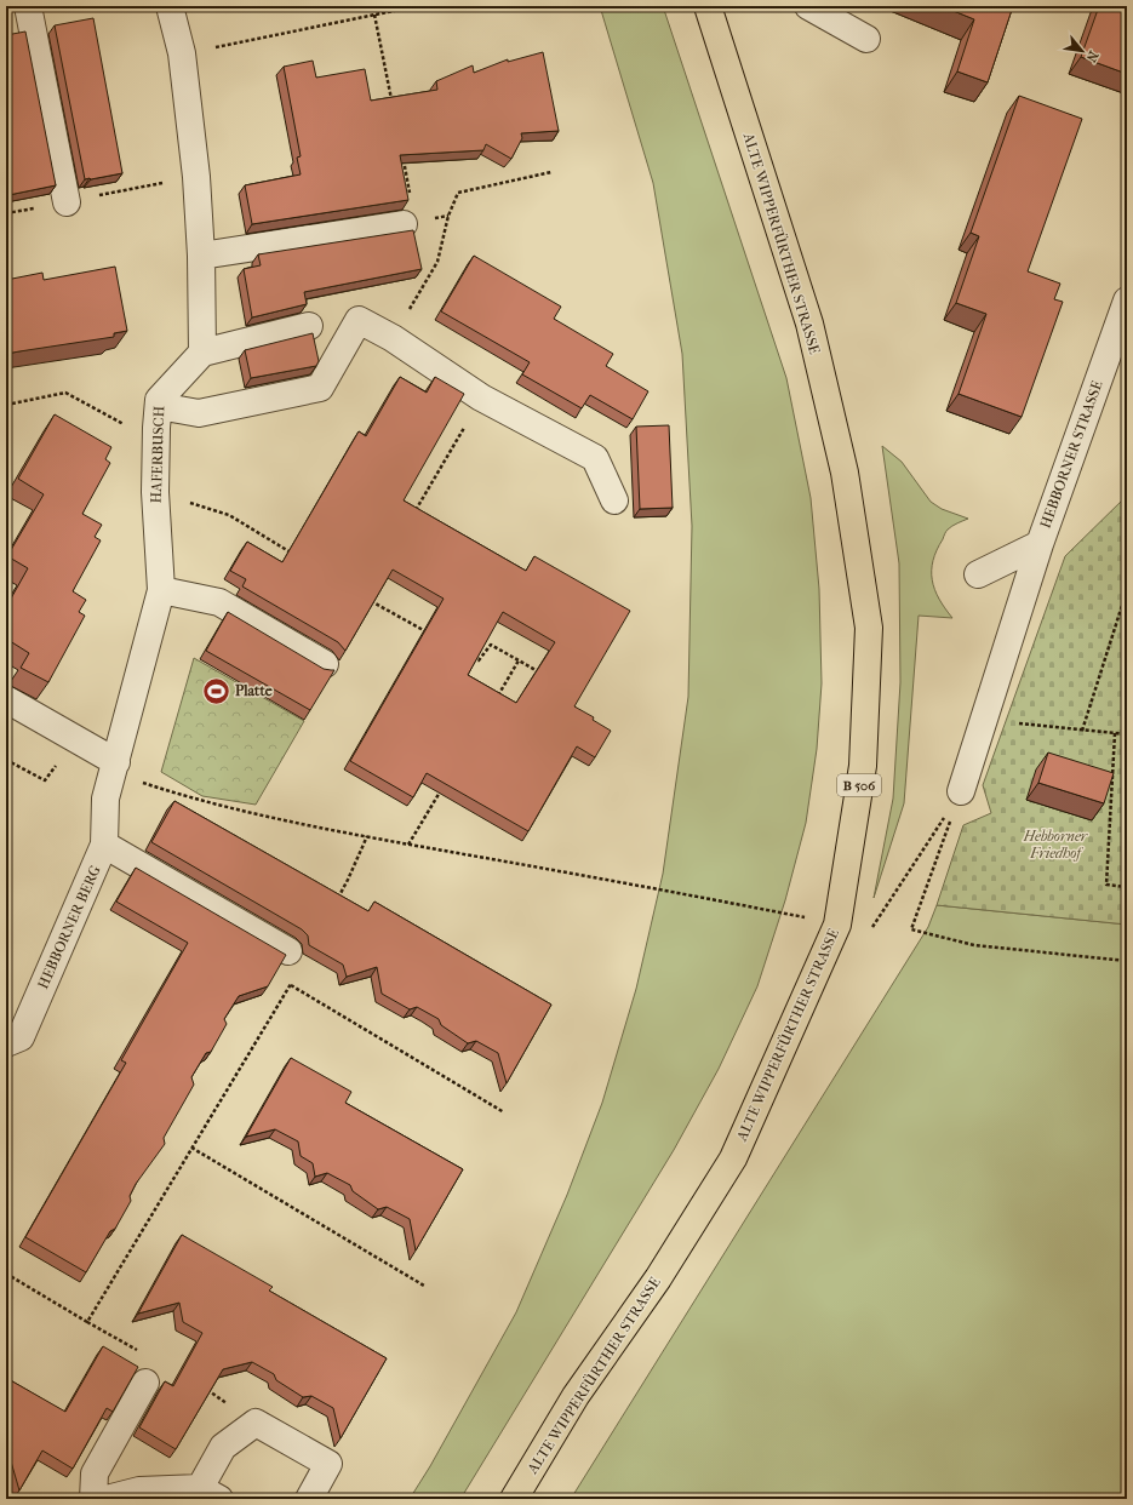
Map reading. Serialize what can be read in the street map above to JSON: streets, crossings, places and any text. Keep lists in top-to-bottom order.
{
  "streets": {
    "main road": ["ALTE WIPPERFÜRTHER STRASSE", "B 506"],
    "street": ["HAFERBUSCH", "HEBBORNER STRASSE", "HEBBORNER BERG"]
  },
  "crossings": [
    ["HAFERBUSCH", "HEBBORNER BERG"]
  ],
  "parks": ["Hebborner Friedhof"],
  "places": {
    "sports": ["Platte"]
  },
  "north": "bottom right"
}
